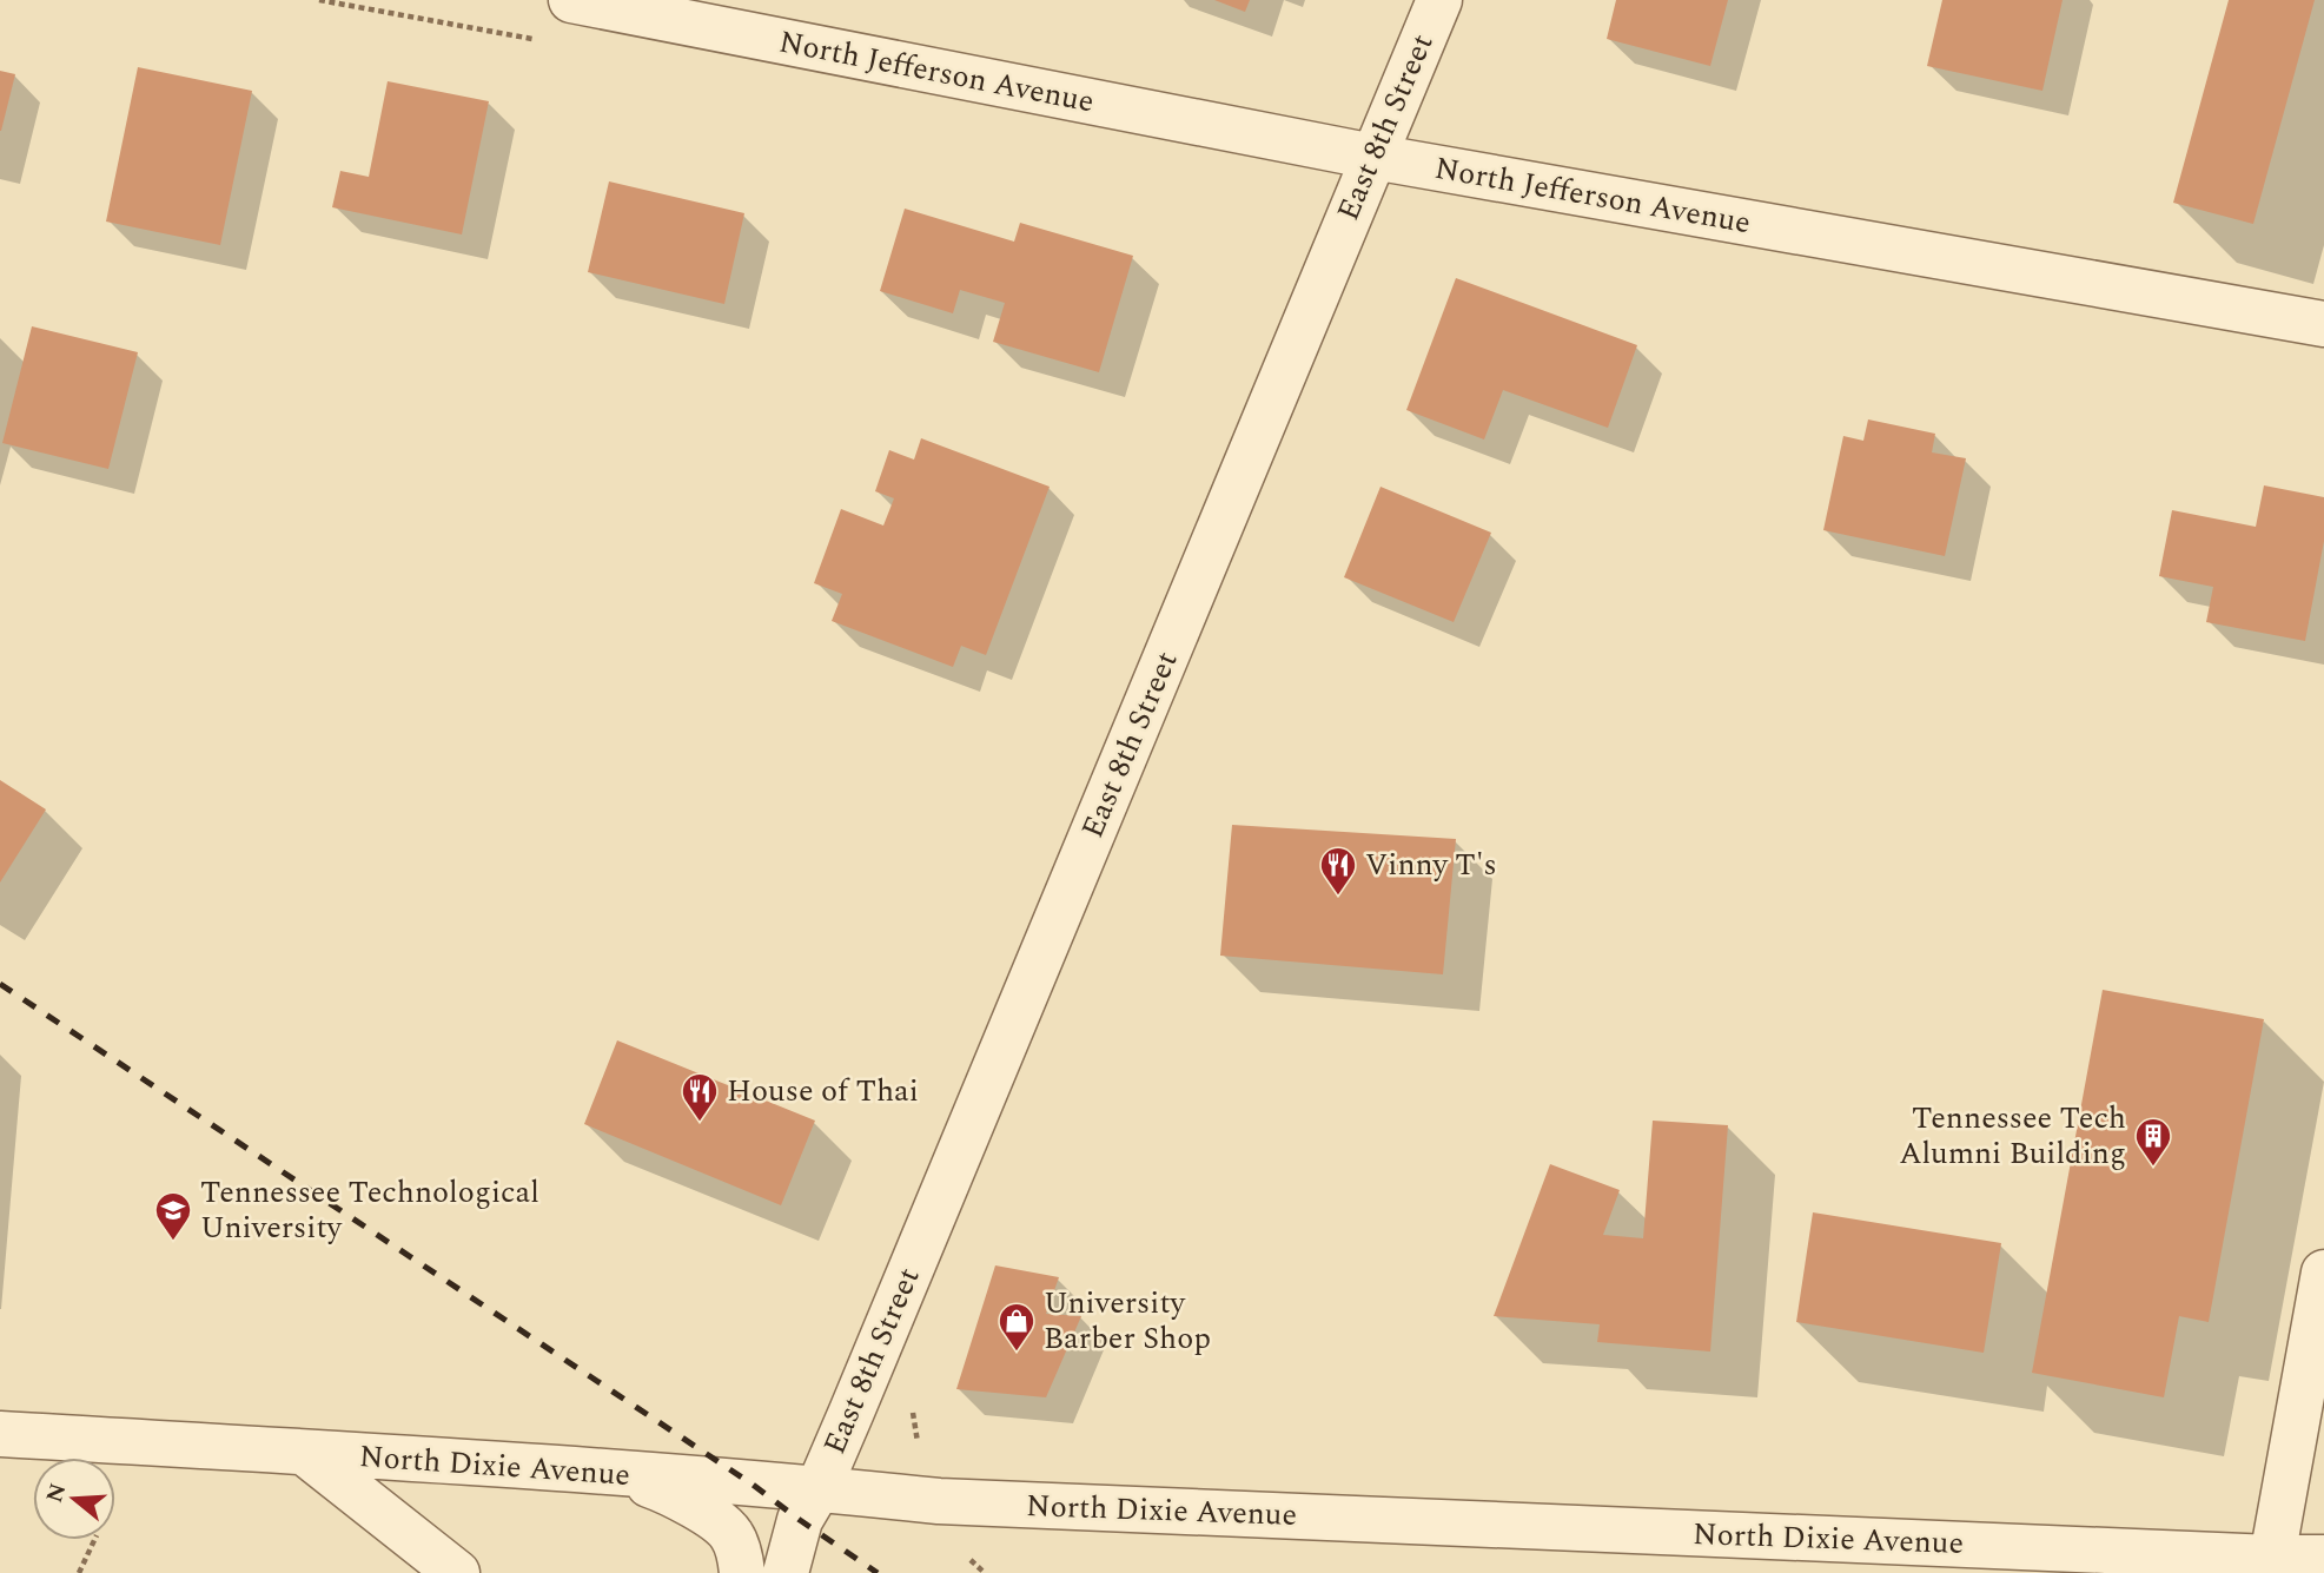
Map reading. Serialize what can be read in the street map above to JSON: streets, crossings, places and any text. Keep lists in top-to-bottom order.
{
  "streets": {
    "street": ["North Jefferson Avenue", "East 8th Street", "North Dixie Avenue"]
  },
  "crossings": [
    ["North Jefferson Avenue", "East 8th Street"],
    ["East 8th Street", "North Dixie Avenue"]
  ],
  "places": {
    "restaurant": ["Vinny T's", "House of Thai"],
    "building": ["Tennessee Tech Alumni Building"],
    "school or university": ["Tennessee Technological University"],
    "shop": ["University Barber Shop"]
  },
  "north": "left"
}
